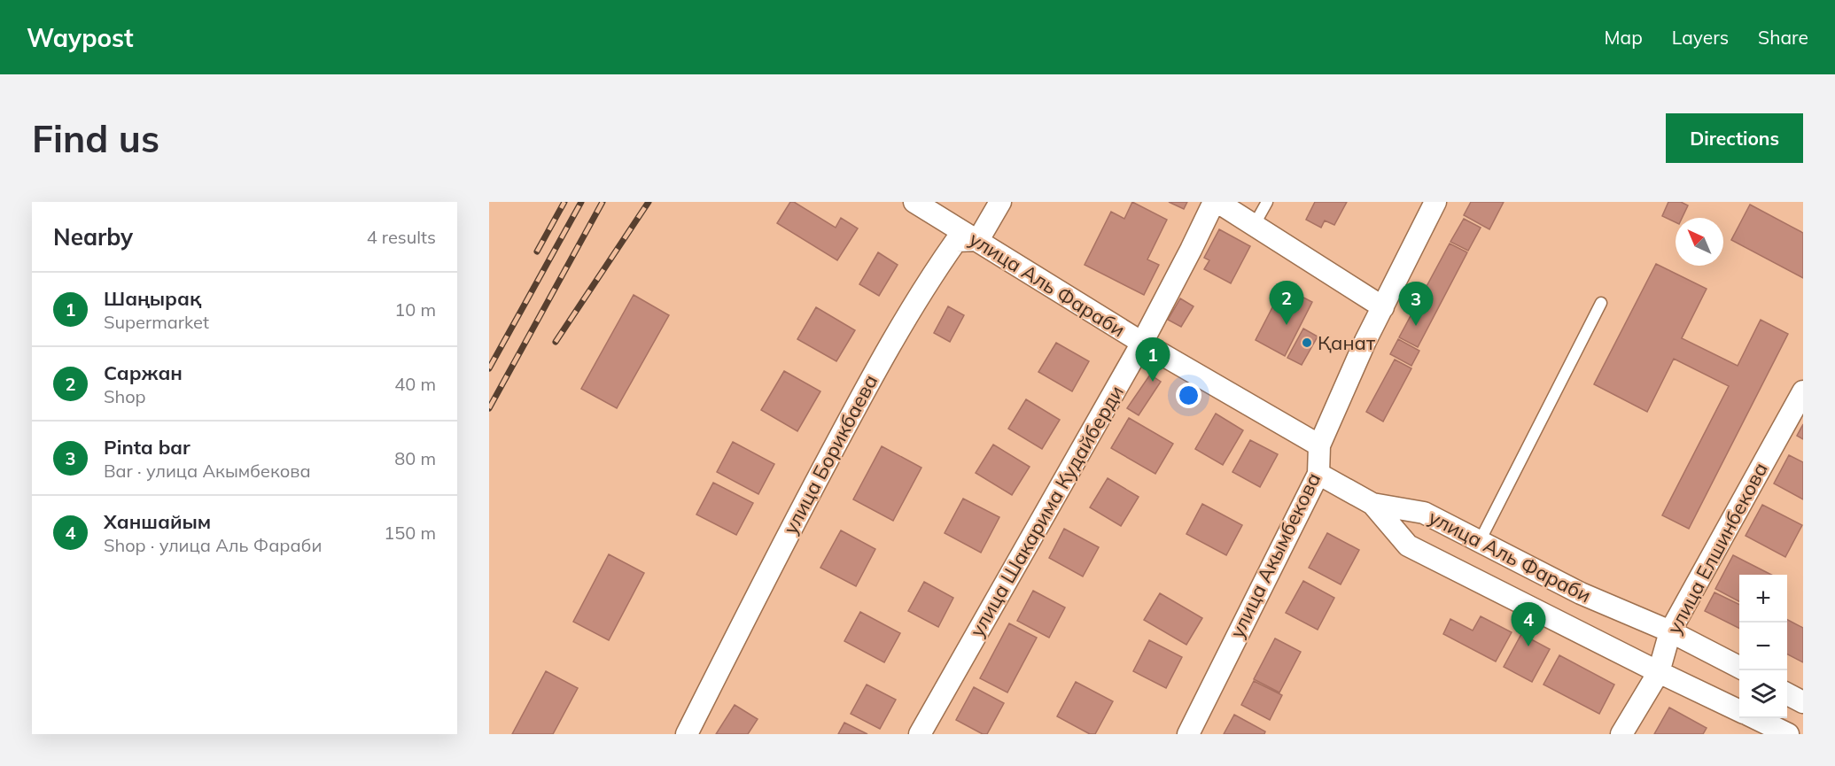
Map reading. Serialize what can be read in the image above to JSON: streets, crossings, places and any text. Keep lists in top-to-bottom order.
{
  "streets": {
    "street": [
      "улица Аль Фараби",
      "улица Борикбаева",
      "улица Шакарима Кудайберди",
      "улица Елшинбекова",
      "улица Акымбекова"
    ]
  },
  "crossings": [
    ["улица Аль Фараби", "улица Борикбаева"],
    ["улица Аль Фараби", "улица Шакарима Кудайберди"],
    ["улица Аль Фараби", "улица Елшинбекова"],
    ["улица Аль Фараби", "улица Акымбекова"],
    ["улица Шакарима Кудайберди", "улица Акымбекова"]
  ],
  "places": ["Қанат"],
  "north": "top left",
  "page": {
    "header": "Waypost",
    "nav": ["Map", "Layers", "Share"],
    "buttons": "Directions",
    "title": "Find us",
    "heading": ["Nearby", "4 results"],
    "list": [
      {
        "mark": "1",
        "name": "Шаңырақ",
        "note": "Supermarket",
        "value": "10 m"
      },
      {
        "mark": "2",
        "name": "Саржан",
        "note": "Shop",
        "value": "40 m"
      },
      {
        "mark": "3",
        "name": "Pinta bar",
        "note": "Bar · улица Акымбекова",
        "value": "80 m"
      },
      {
        "mark": "4",
        "name": "Ханшайым",
        "note": "Shop · улица Аль Фараби",
        "value": "150 m"
      }
    ],
    "pins": [
      "2",
      "3",
      "1",
      "4"
    ],
    "map_buttons": ["+", "−"]
  }
}
